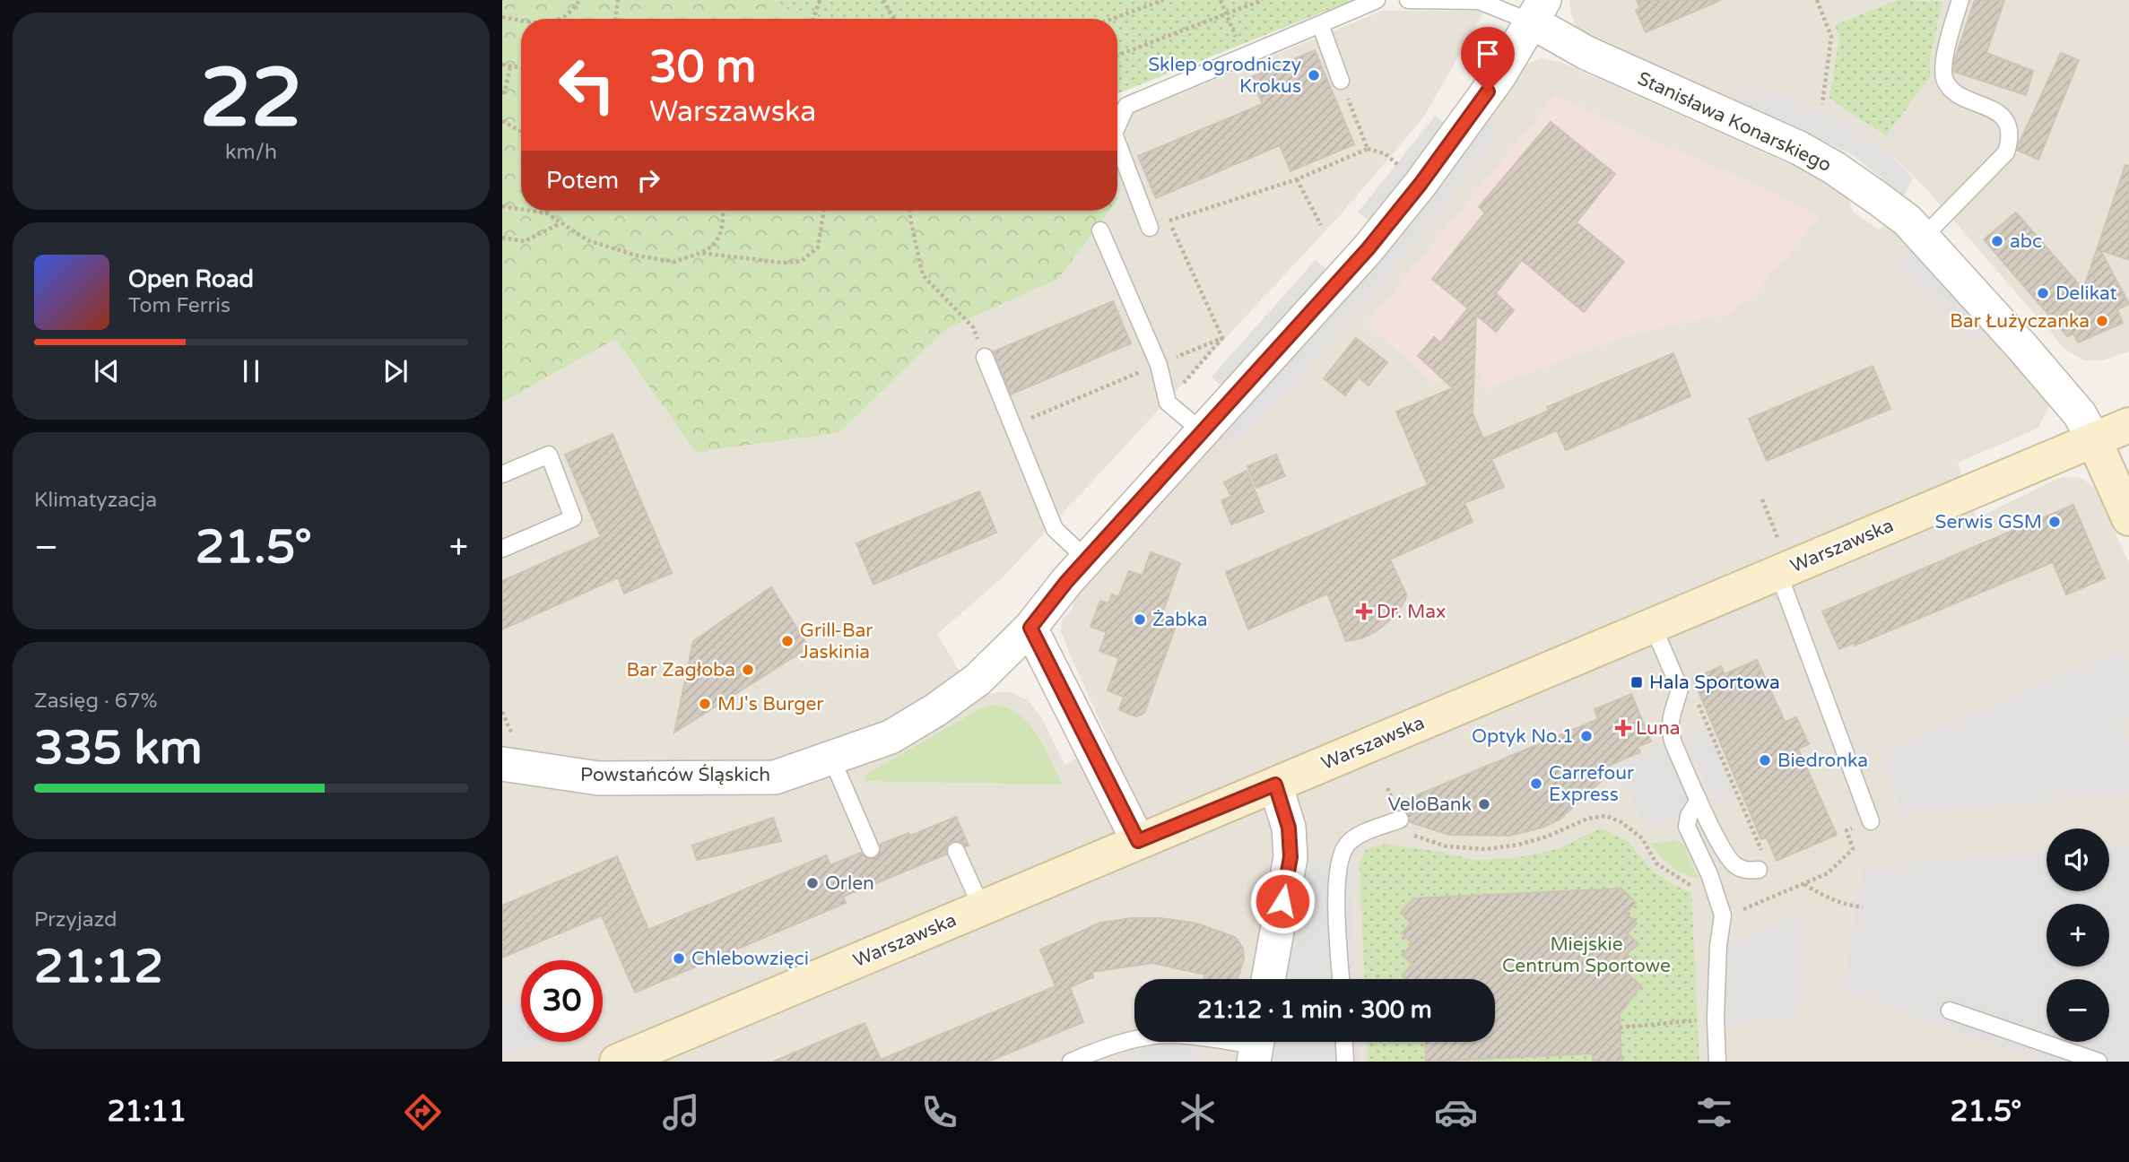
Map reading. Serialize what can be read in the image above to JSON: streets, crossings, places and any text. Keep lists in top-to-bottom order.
{
  "streets": {
    "main road": ["Warszawska"],
    "street": ["Stanisława Konarskiego", "Powstańców Śląskich"]
  },
  "crossings": [
    ["Stanisława Konarskiego", "Warszawska"]
  ],
  "parks": ["Miejskie Centrum Sportowe"],
  "places": {
    "other": [
      "Sklep ogrodniczy Krokus",
      "abc",
      "Delikat",
      "Bar Łużyczanka",
      "Serwis GSM",
      "Żabka",
      "Grill-Bar Jaskinia",
      "Bar Zagłoba",
      "MJ's Burger",
      "Optyk No.1",
      "Biedronka",
      "Carrefour Express",
      "VeloBank",
      "Orlen",
      "Chlebowzięci"
    ],
    "health": ["Dr. Max", "Luna"],
    "transit": ["Hala Sportowa"]
  },
  "page": {
    "tile": [
      ["22", "km/h"],
      "Klimatyzacja",
      ["Zasięg · 67%", "335 km"],
      ["Przyjazd", "21:12"]
    ],
    "turn": ["30 m", "Warszawska"],
    "then": "Potem",
    "song": ["Open Road", "Tom Ferris"],
    "heat": ["−", "21.5°", "+"],
    "map_buttons": ["+", "−"],
    "limit": "30",
    "trip": "21:12 · 1 min · 300 m",
    "tabs": ["21:11", "21.5°"]
  }
}
